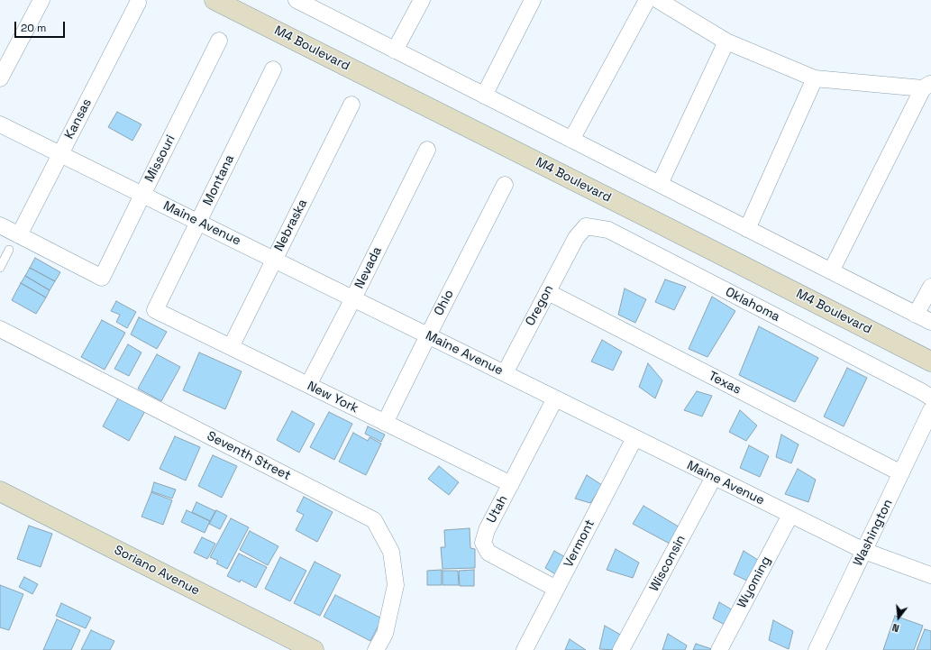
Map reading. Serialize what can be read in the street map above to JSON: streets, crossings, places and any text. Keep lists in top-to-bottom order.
{
  "streets": {
    "street": [
      "M4 Boulevard",
      "Kansas",
      "Missouri",
      "Montana",
      "Maine Avenue",
      "Nebraska",
      "Nevada",
      "Ohio",
      "Oklahoma",
      "Oregon",
      "Texas",
      "New York",
      "Seventh Street",
      "Utah",
      "Washington",
      "Vermont",
      "Wisconsin",
      "Soriano Avenue",
      "Wyoming"
    ]
  },
  "crossings": [
    ["Kansas", "Missouri"],
    ["Kansas", "Maine Avenue"],
    ["Missouri", "Maine Avenue"],
    ["Montana", "Maine Avenue"],
    ["Montana", "New York"],
    ["Maine Avenue", "Nebraska"],
    ["Maine Avenue", "Nevada"],
    ["Maine Avenue", "Ohio"],
    ["Maine Avenue", "Oregon"],
    ["Maine Avenue", "Utah"],
    ["Maine Avenue", "Washington"],
    ["Maine Avenue", "Vermont"],
    ["Maine Avenue", "Wisconsin"],
    ["Maine Avenue", "Wyoming"],
    ["Nebraska", "New York"],
    ["Nevada", "New York"],
    ["Ohio", "New York"],
    ["Oklahoma", "Oregon"],
    ["Oregon", "Texas"],
    ["Texas", "Washington"],
    ["New York", "Utah"],
    ["Utah", "Vermont"]
  ],
  "scale_bar": "20 m",
  "north": "bottom"
}
